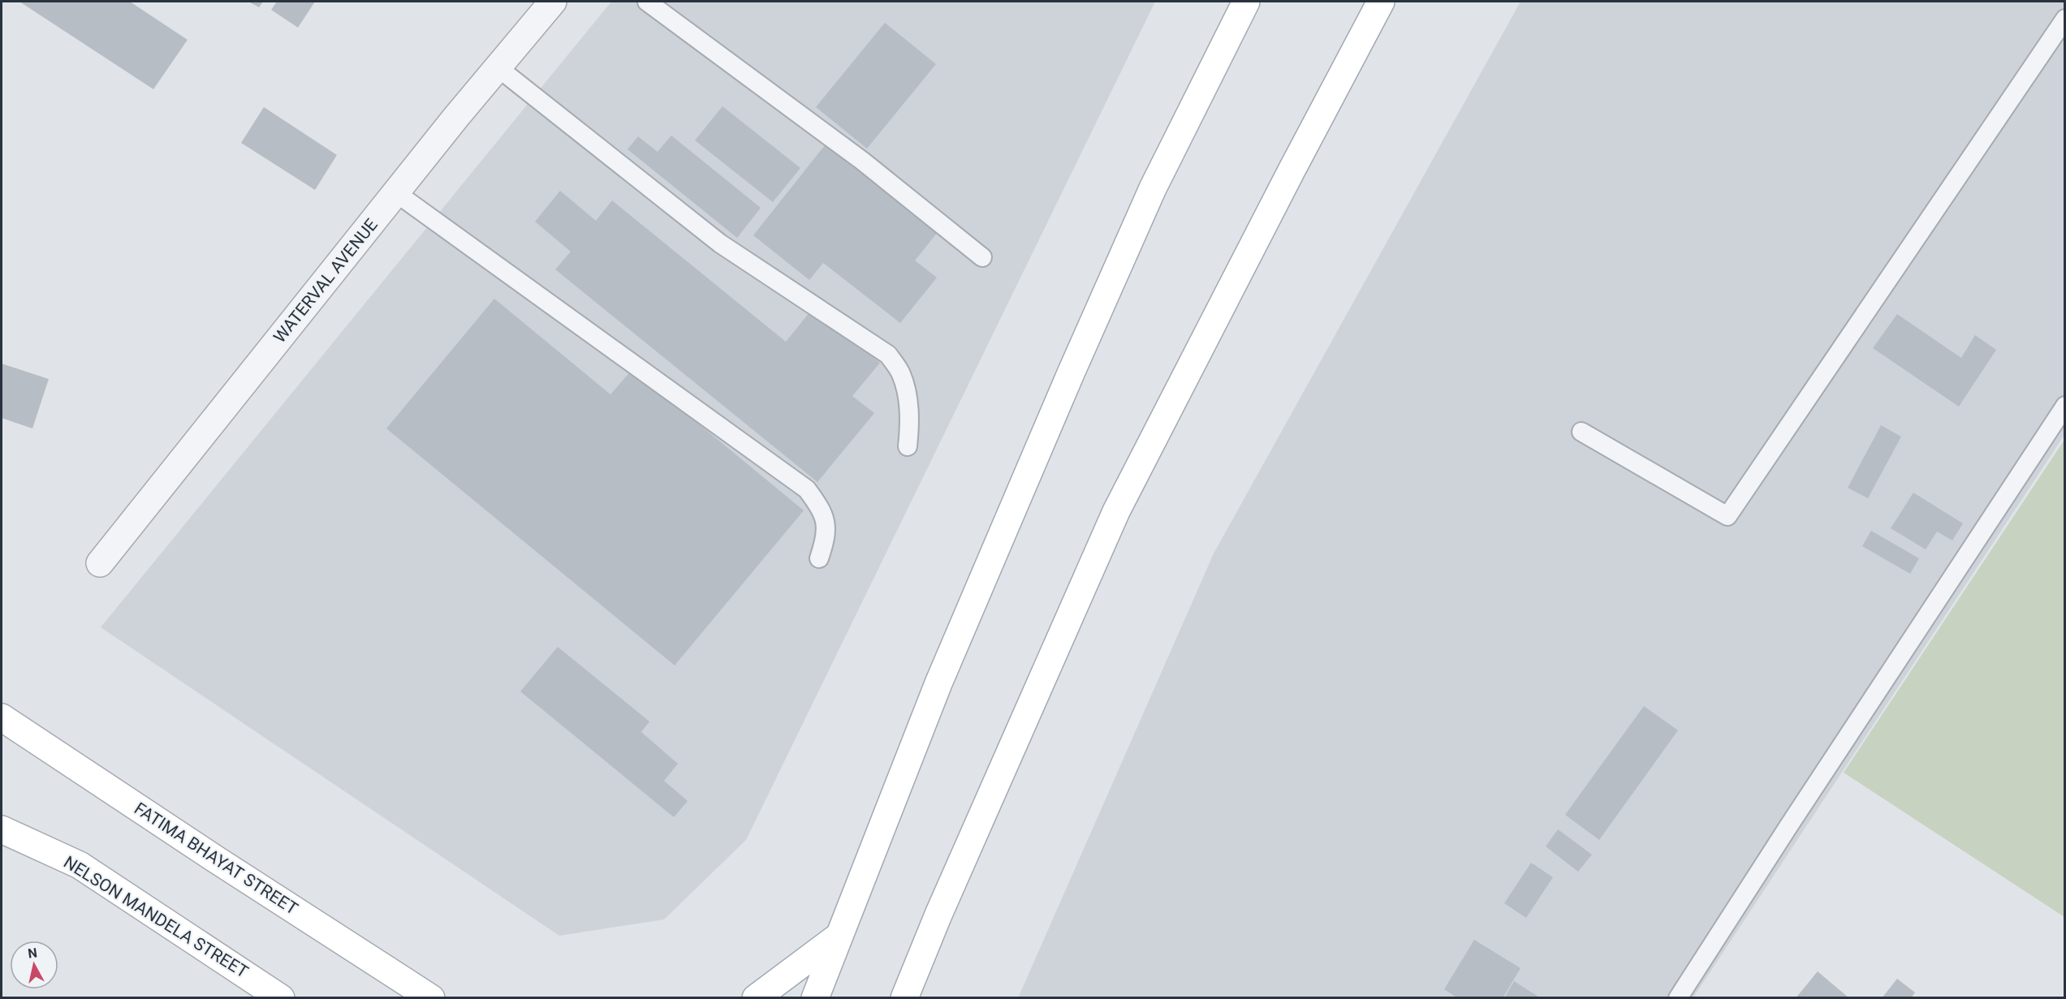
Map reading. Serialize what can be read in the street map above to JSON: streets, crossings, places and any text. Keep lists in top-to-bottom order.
{
  "streets": {
    "main road": ["FATIMA BHAYAT STREET", "NELSON MANDELA STREET"],
    "street": ["WATERVAL AVENUE"]
  },
  "north": "top"
}
